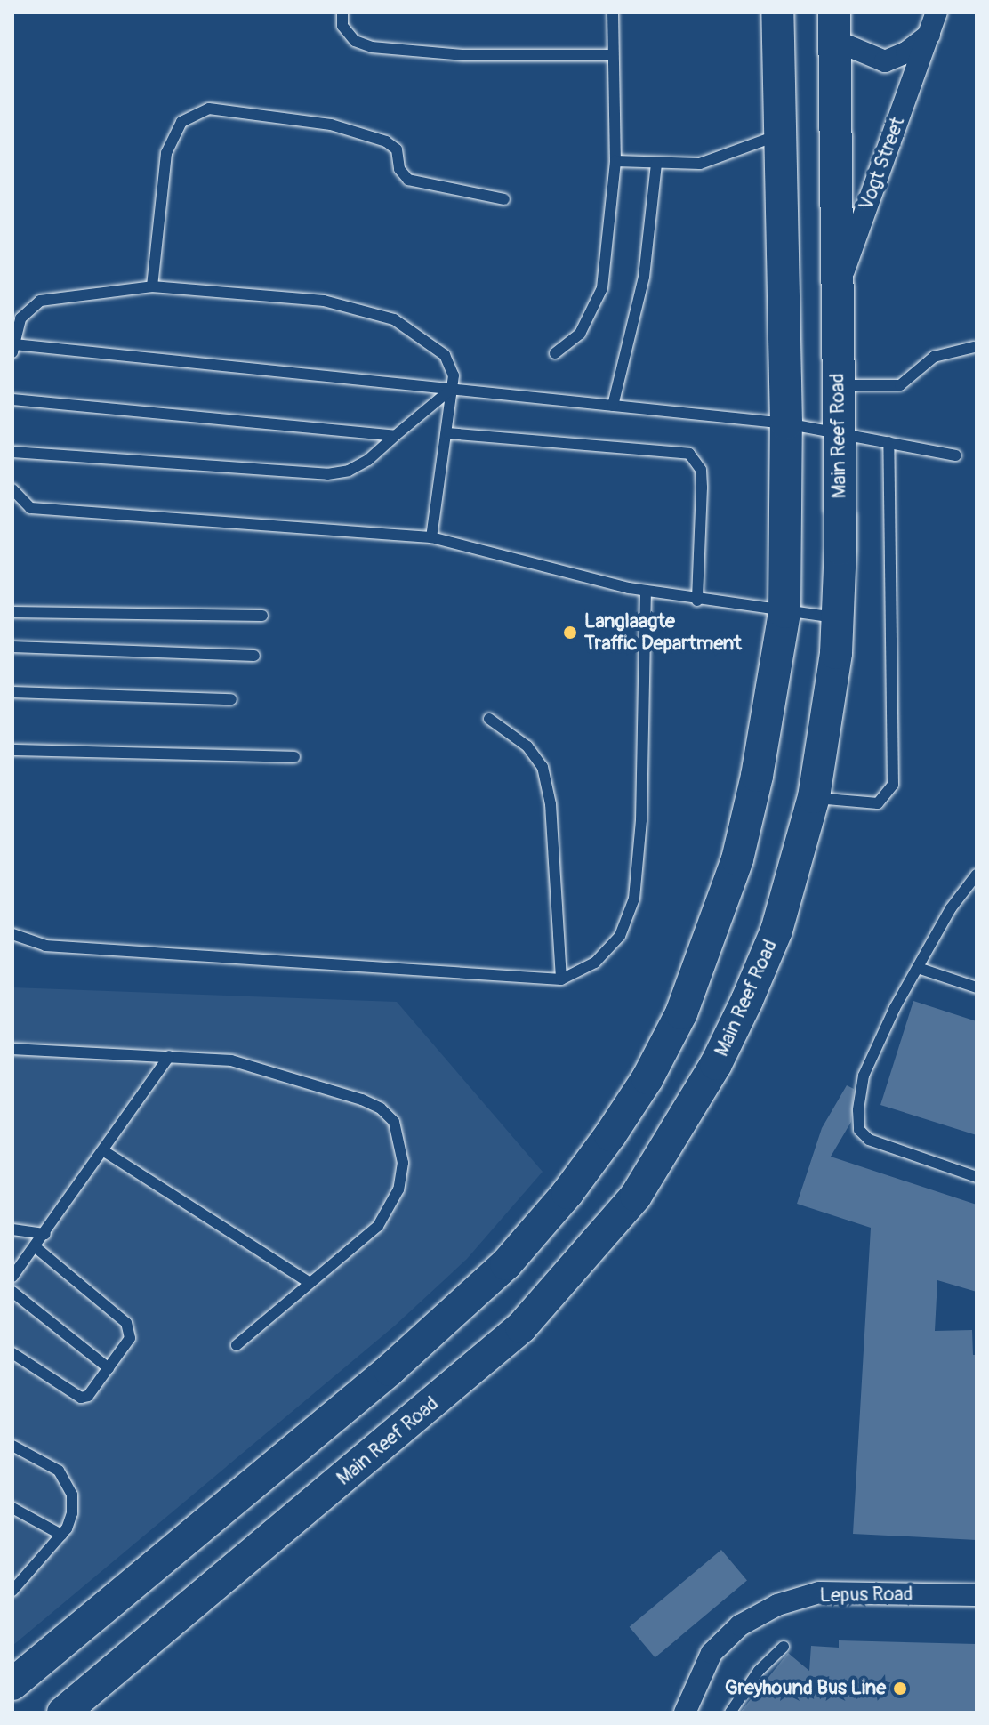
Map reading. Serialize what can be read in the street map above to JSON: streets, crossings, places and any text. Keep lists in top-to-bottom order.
{
  "streets": {
    "main road": ["Main Reef Road"],
    "street": ["Vogt Street", "Lepus Road"]
  },
  "crossings": [
    ["Vogt Street", "Main Reef Road"]
  ],
  "places": ["Langlaagte Traffic Department", "Greyhound Bus Line"]
}
